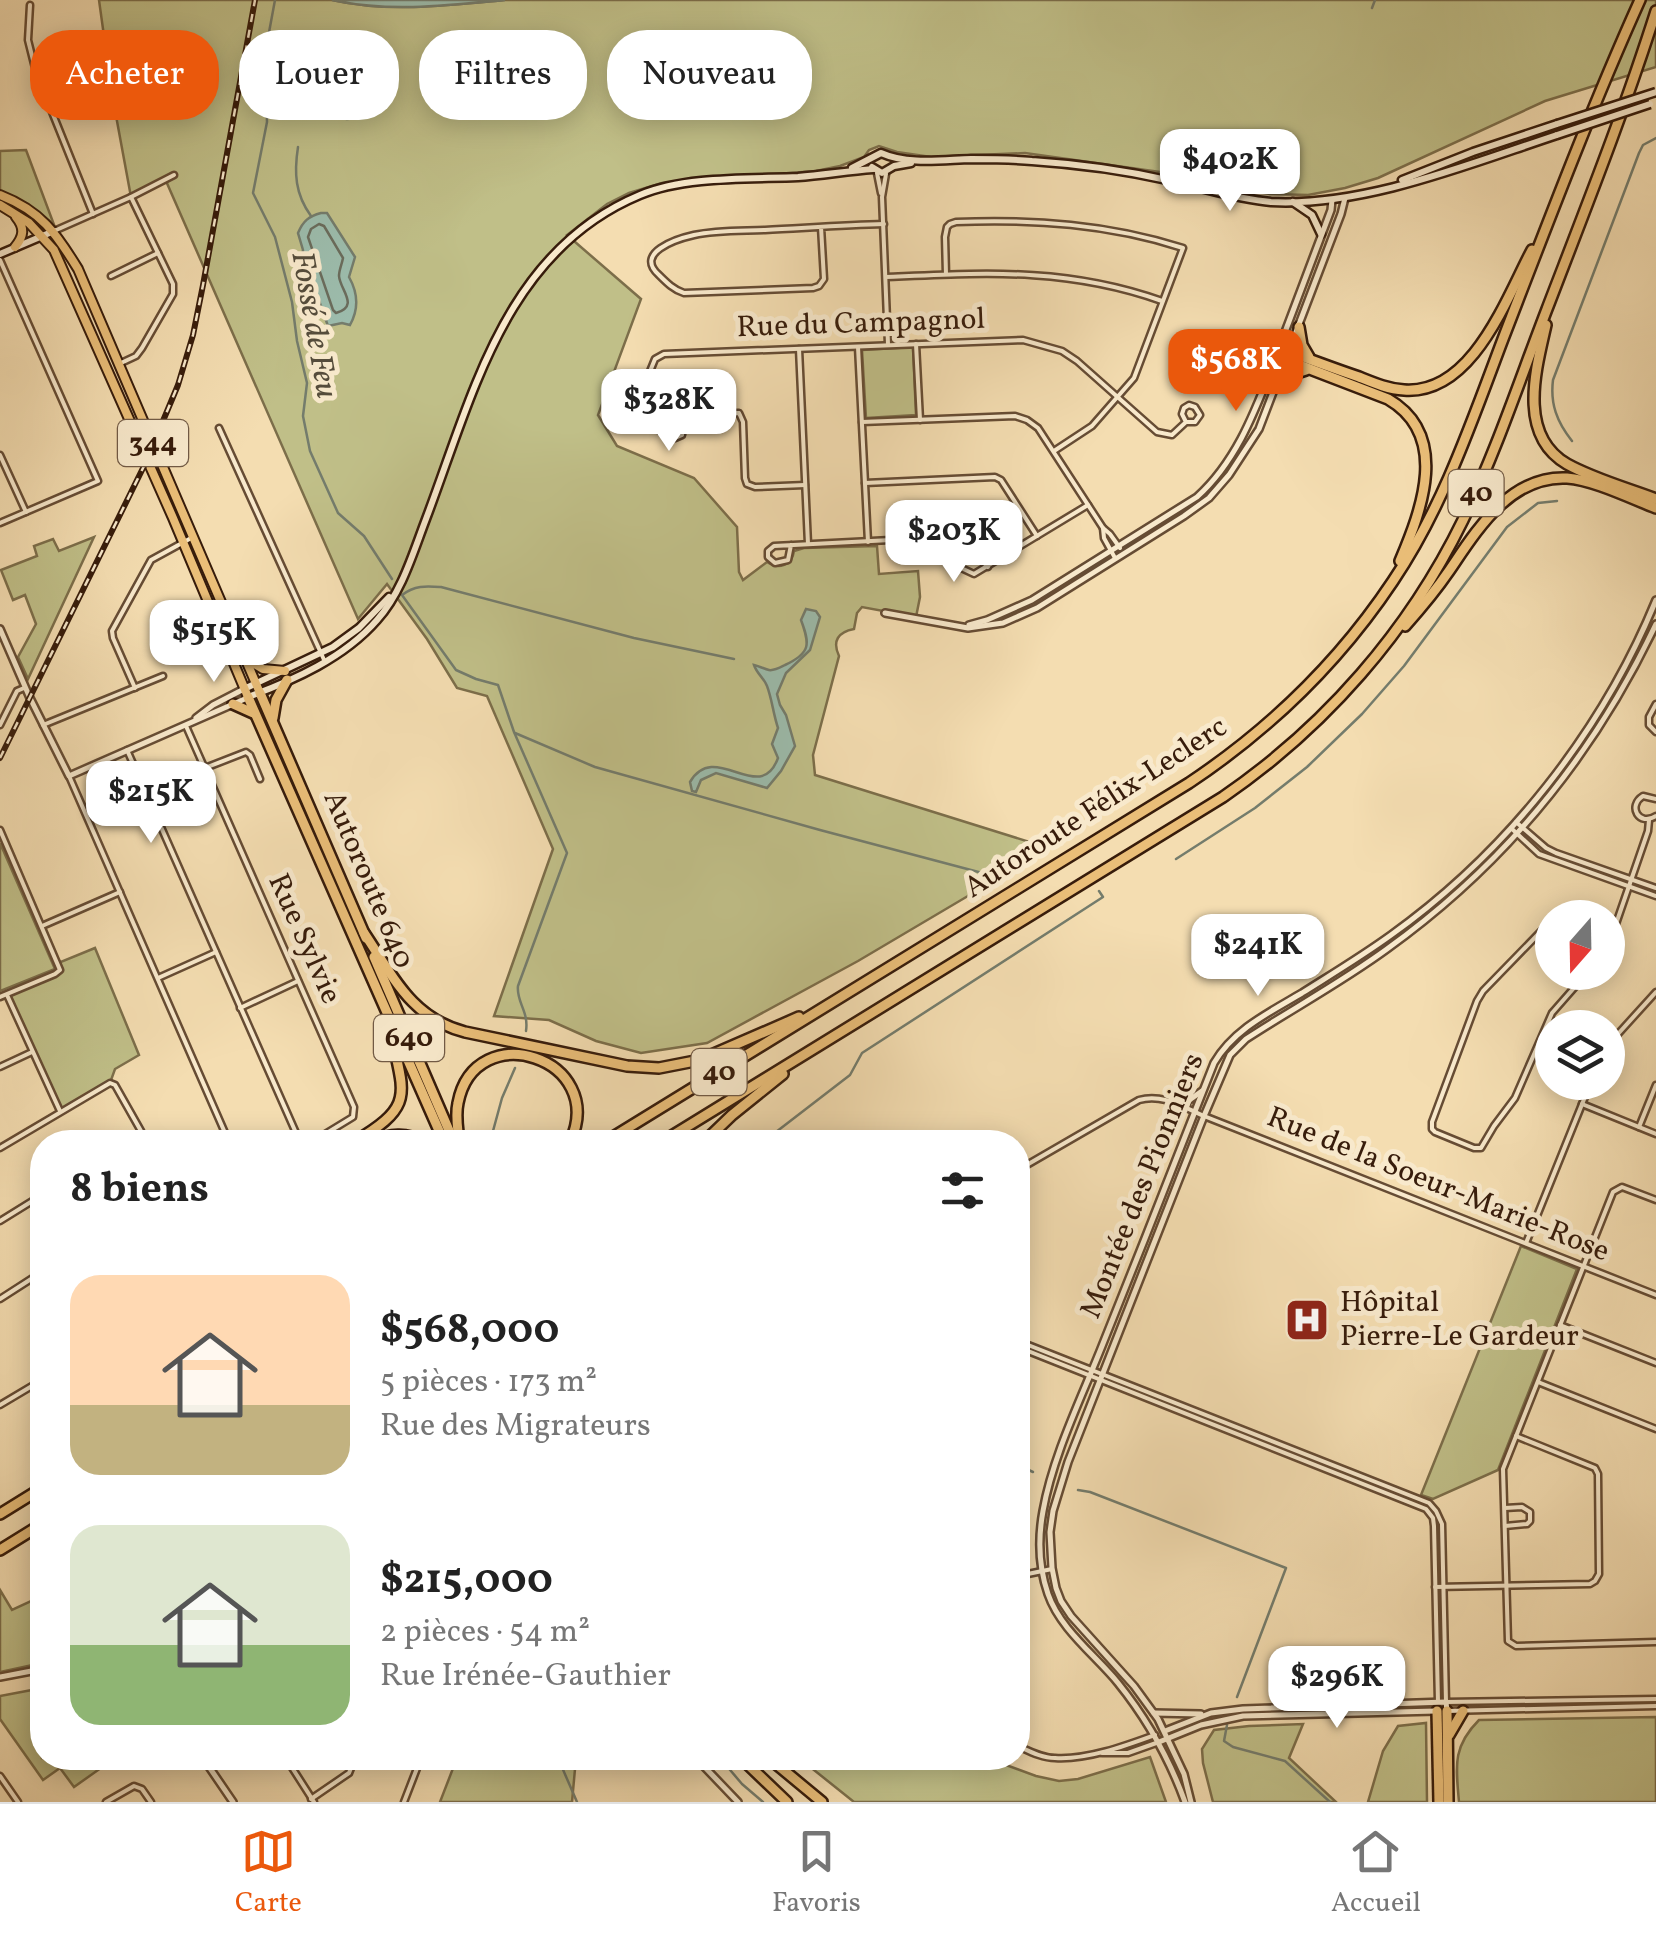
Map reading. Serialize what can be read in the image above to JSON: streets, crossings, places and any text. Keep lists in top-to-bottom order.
{
  "streets": {
    "highway": [
      "40",
      "Autoroute Félix-Leclerc",
      "Autoroute 640",
      "640"
    ],
    "main road": ["344"],
    "street": [
      "Rue du Campagnol",
      "Rue Sylvie",
      "Rue de la Soeur-Marie-Rose",
      "Montée des Pionniers"
    ]
  },
  "crossings": [
    ["344", "Autoroute 640"],
    ["Rue de la Soeur-Marie-Rose", "Montée des Pionniers"]
  ],
  "water": ["Fossé de Feu"],
  "places": {
    "hospital": ["Hôpital Pierre-Le Gardeur"]
  },
  "north": "bottom",
  "page": {
    "chip": [
      "Acheter",
      "Louer",
      "Filtres",
      "Nouveau"
    ],
    "price": [
      "$402K",
      "$568K",
      "$328K",
      "$203K",
      "$515K",
      "$215K",
      "$241K",
      "$296K"
    ],
    "heading": "8 biens",
    "list": [
      {
        "name": "$568,000",
        "note": "5 pièces · 173 m² · Rue des Migrateurs"
      },
      {
        "name": "$215,000",
        "note": "2 pièces · 54 m² · Rue Irénée-Gauthier"
      }
    ],
    "tabs": ["Carte", "Favoris", "Accueil"]
  }
}
